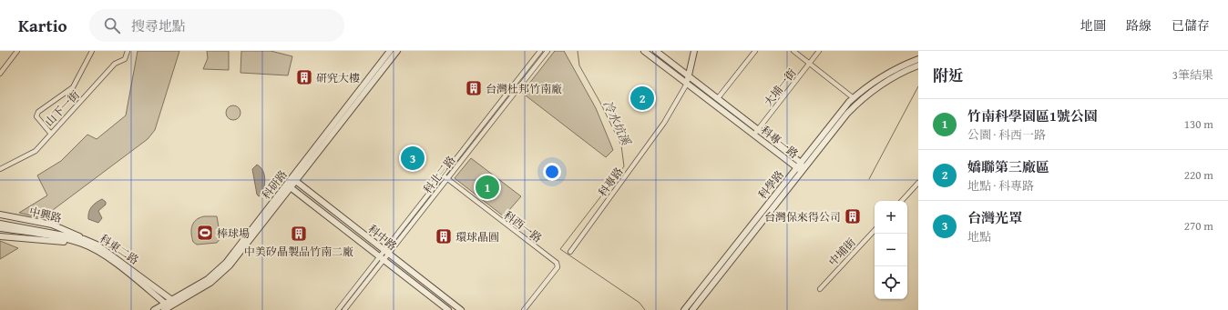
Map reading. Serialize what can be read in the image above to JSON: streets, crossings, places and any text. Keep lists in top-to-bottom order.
{
  "streets": {
    "street": [
      "大埔一街",
      "山下一街",
      "科專一路",
      "科北二路",
      "科專路",
      "科研路",
      "科學路",
      "中興路",
      "科西一路",
      "科中路",
      "科東二路",
      "中埔街"
    ]
  },
  "crossings": [
    ["大埔一街", "科專一路"],
    ["科專一路", "科專路"],
    ["科專一路", "科學路"],
    ["科北二路", "科西一路"],
    ["科北二路", "科中路"],
    ["科研路", "科中路"],
    ["科研路", "科東二路"],
    ["中興路", "科東二路"]
  ],
  "water": ["冷水坑溪"],
  "places": {
    "building": [
      "研究大樓",
      "台灣杜邦竹南廠",
      "台灣保來得公司",
      "中美矽晶製品竹南二廠",
      "環球晶圓"
    ],
    "sports": ["棒球場"]
  },
  "page": {
    "header": "Kartio",
    "search": "搜尋地點",
    "nav": ["地圖", "路線", "已儲存"],
    "heading": ["附近", "3筆結果"],
    "pins": ["2", "3", "1"],
    "list": [
      {
        "mark": "1",
        "name": "竹南科學園區1號公園",
        "note": "公園 · 科西一路",
        "value": "130 m"
      },
      {
        "mark": "2",
        "name": "嬌聯第三廠區",
        "note": "地點 · 科專路",
        "value": "220 m"
      },
      {
        "mark": "3",
        "name": "台灣光罩",
        "note": "地點",
        "value": "270 m"
      }
    ],
    "map_buttons": ["+", "−"]
  }
}
